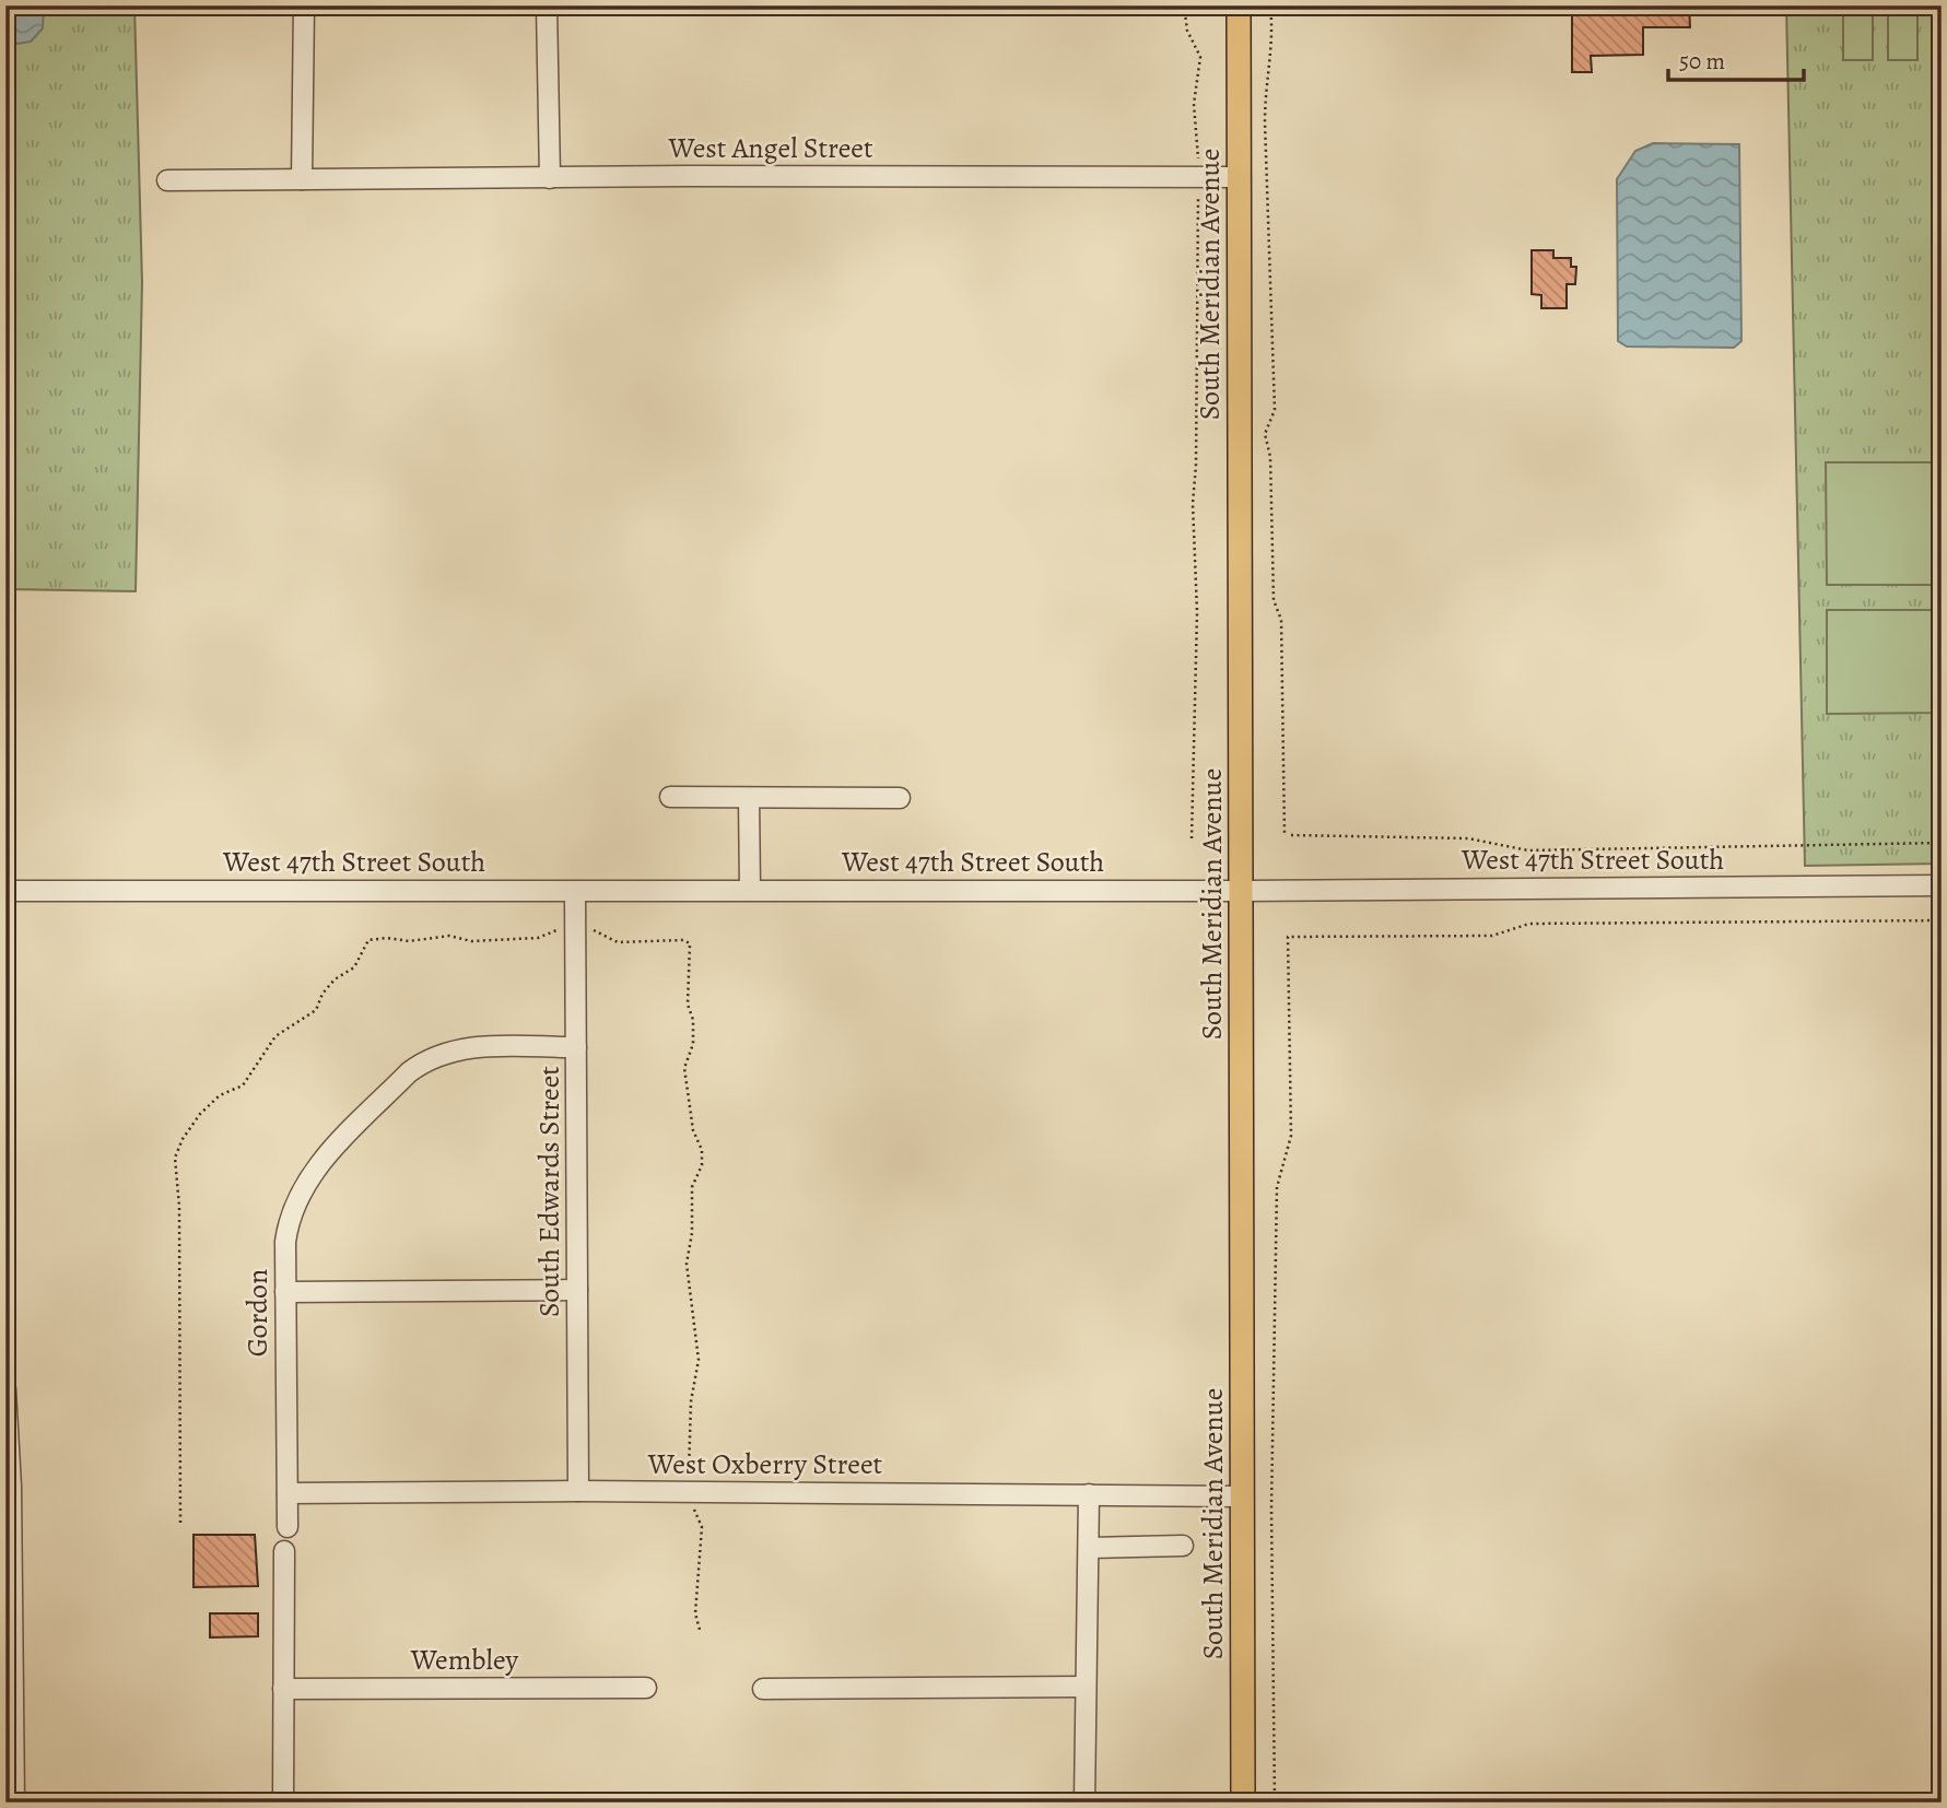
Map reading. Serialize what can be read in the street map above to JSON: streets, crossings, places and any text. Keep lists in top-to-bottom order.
{
  "streets": {
    "main road": ["South Meridian Avenue"],
    "street": [
      "West Angel Street",
      "West 47th Street South",
      "South Edwards Street",
      "Gordon",
      "West Oxberry Street",
      "Wembley"
    ]
  },
  "crossings": [
    ["West Angel Street", "South Meridian Avenue"],
    ["South Meridian Avenue", "West 47th Street South"],
    ["South Meridian Avenue", "West Oxberry Street"],
    ["West 47th Street South", "South Edwards Street"],
    ["South Edwards Street", "Gordon"],
    ["South Edwards Street", "West Oxberry Street"],
    ["Gordon", "West Oxberry Street"]
  ],
  "scale_bar": "50 m"
}
